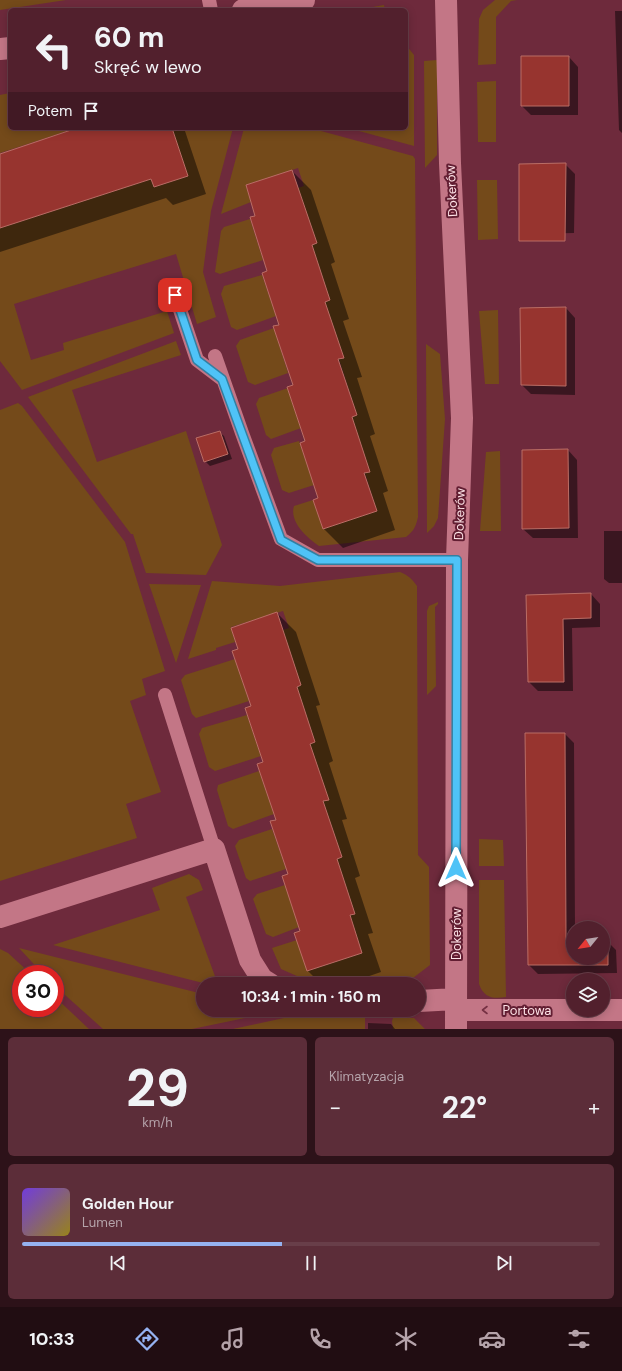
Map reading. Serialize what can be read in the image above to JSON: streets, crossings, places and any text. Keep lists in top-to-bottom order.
{
  "streets": {
    "street": ["Dokerów", "Portowa"]
  },
  "crossings": [
    ["Dokerów", "Portowa"]
  ],
  "one_way": ["Portowa"],
  "north": "bottom left",
  "page": {
    "turn": ["60 m", "Skręć w lewo"],
    "then": "Potem",
    "limit": "30",
    "trip": "10:34 · 1 min · 150 m",
    "tile": [
      ["29", "km/h"],
      "Klimatyzacja"
    ],
    "heat": ["−", "22°", "+"],
    "song": ["Golden Hour", "Lumen"],
    "tabs": "10:33"
  }
}
